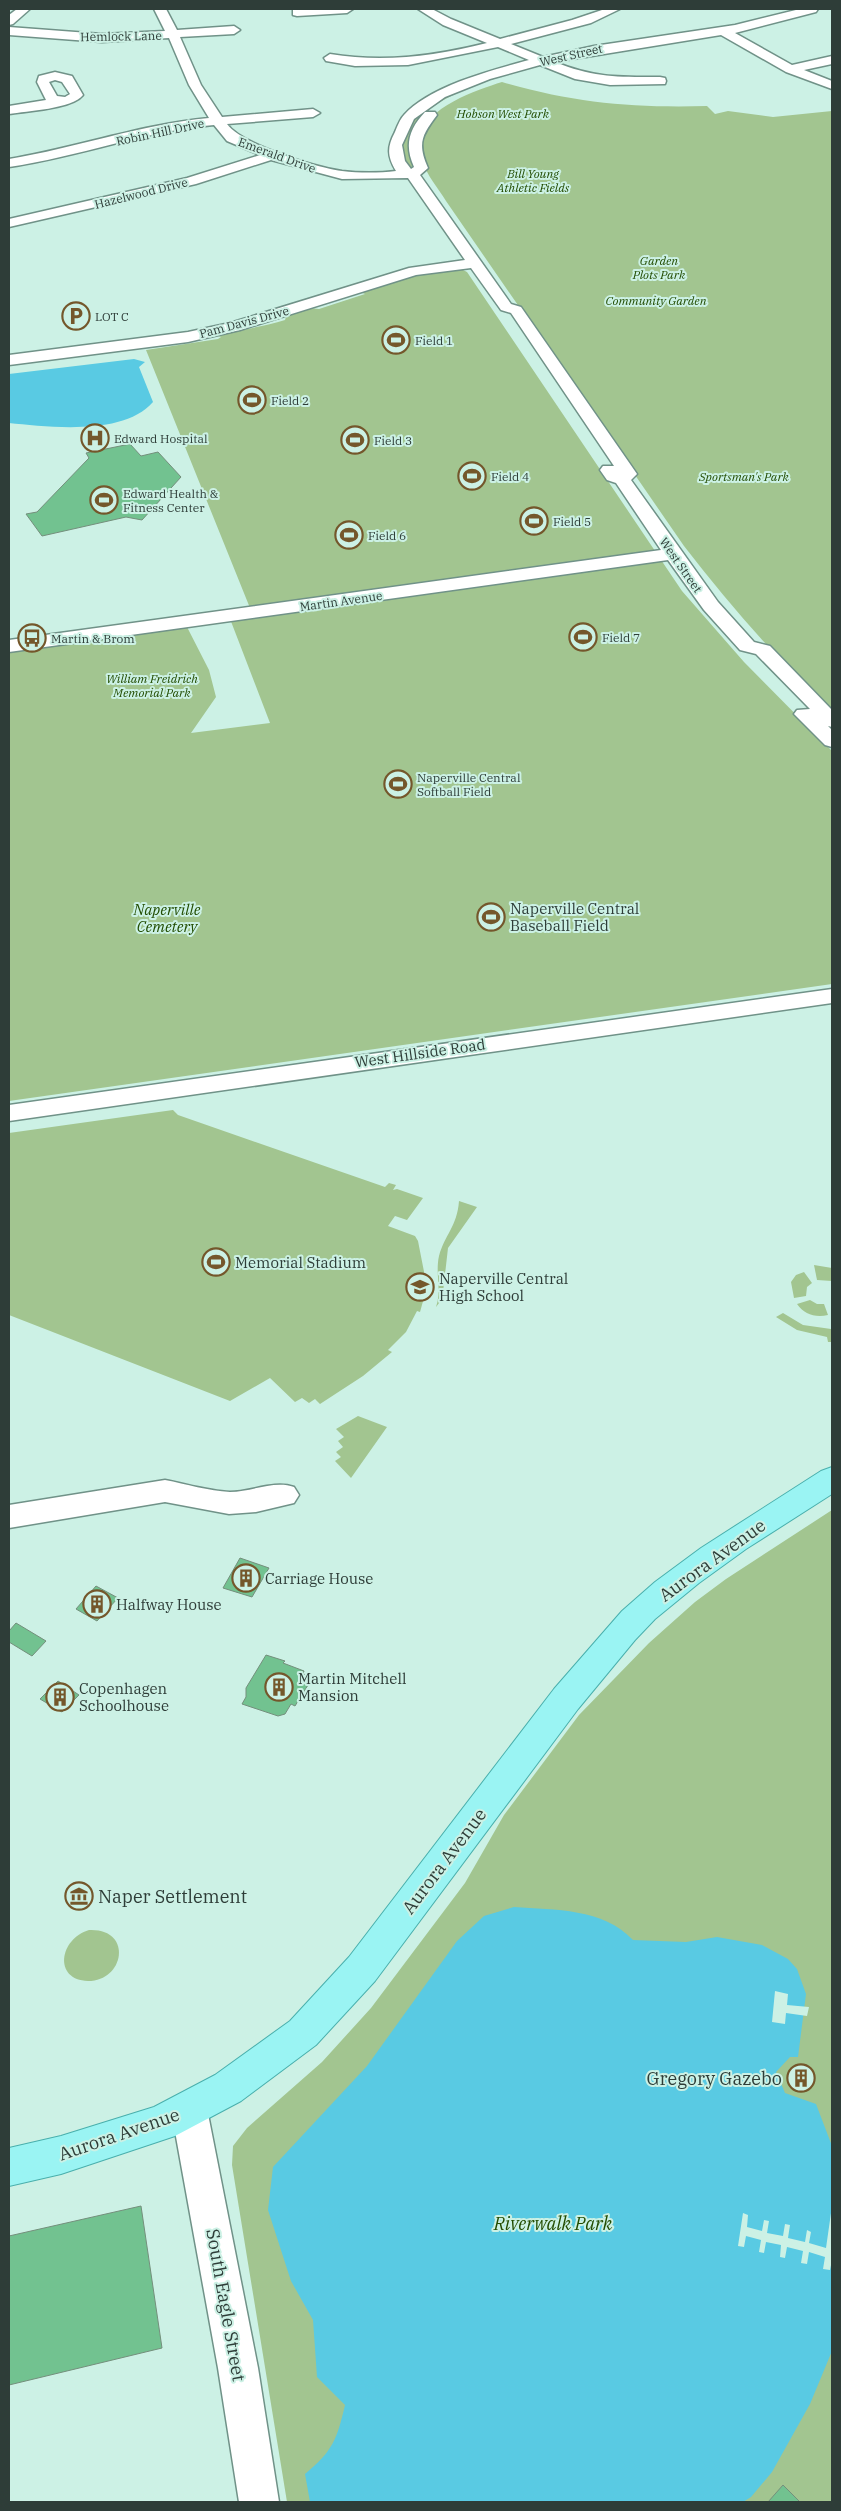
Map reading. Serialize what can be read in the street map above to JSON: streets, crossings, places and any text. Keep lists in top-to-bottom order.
{
  "streets": {
    "main road": ["Aurora Avenue"],
    "street": [
      "Hemlock Lane",
      "West Street",
      "Robin Hill Drive",
      "Emerald Drive",
      "Hazelwood Drive",
      "Pam Davis Drive",
      "Martin Avenue",
      "West Hillside Road",
      "South Eagle Street"
    ]
  },
  "crossings": [
    ["Hemlock Lane", "Emerald Drive"],
    ["West Street", "Emerald Drive"],
    ["West Street", "Pam Davis Drive"],
    ["West Street", "Martin Avenue"],
    ["Robin Hill Drive", "Emerald Drive"],
    ["Emerald Drive", "Hazelwood Drive"],
    ["Aurora Avenue", "South Eagle Street"]
  ],
  "parks": [
    "Hobson West Park",
    "Bill Young Athletic Fields",
    "Garden Plots Park",
    "Community Garden",
    "Sportsman's Park",
    "William Freidrich Memorial Park",
    "Naperville Cemetery",
    "Riverwalk Park"
  ],
  "places": {
    "parking": ["LOT C"],
    "sports": [
      "Field 1",
      "Field 2",
      "Field 3",
      "Field 4",
      "Edward Health & Fitness Center",
      "Field 5",
      "Field 6",
      "Field 7",
      "Naperville Central Softball Field",
      "Naperville Central Baseball Field",
      "Memorial Stadium"
    ],
    "hospital": ["Edward Hospital"],
    "bus stop": ["Martin & Brom"],
    "school or university": ["Naperville Central High School"],
    "building": [
      "Carriage House",
      "Halfway House",
      "Martin Mitchell Mansion",
      "Copenhagen Schoolhouse",
      "Gregory Gazebo"
    ],
    "museum": ["Naper Settlement"]
  }
}
